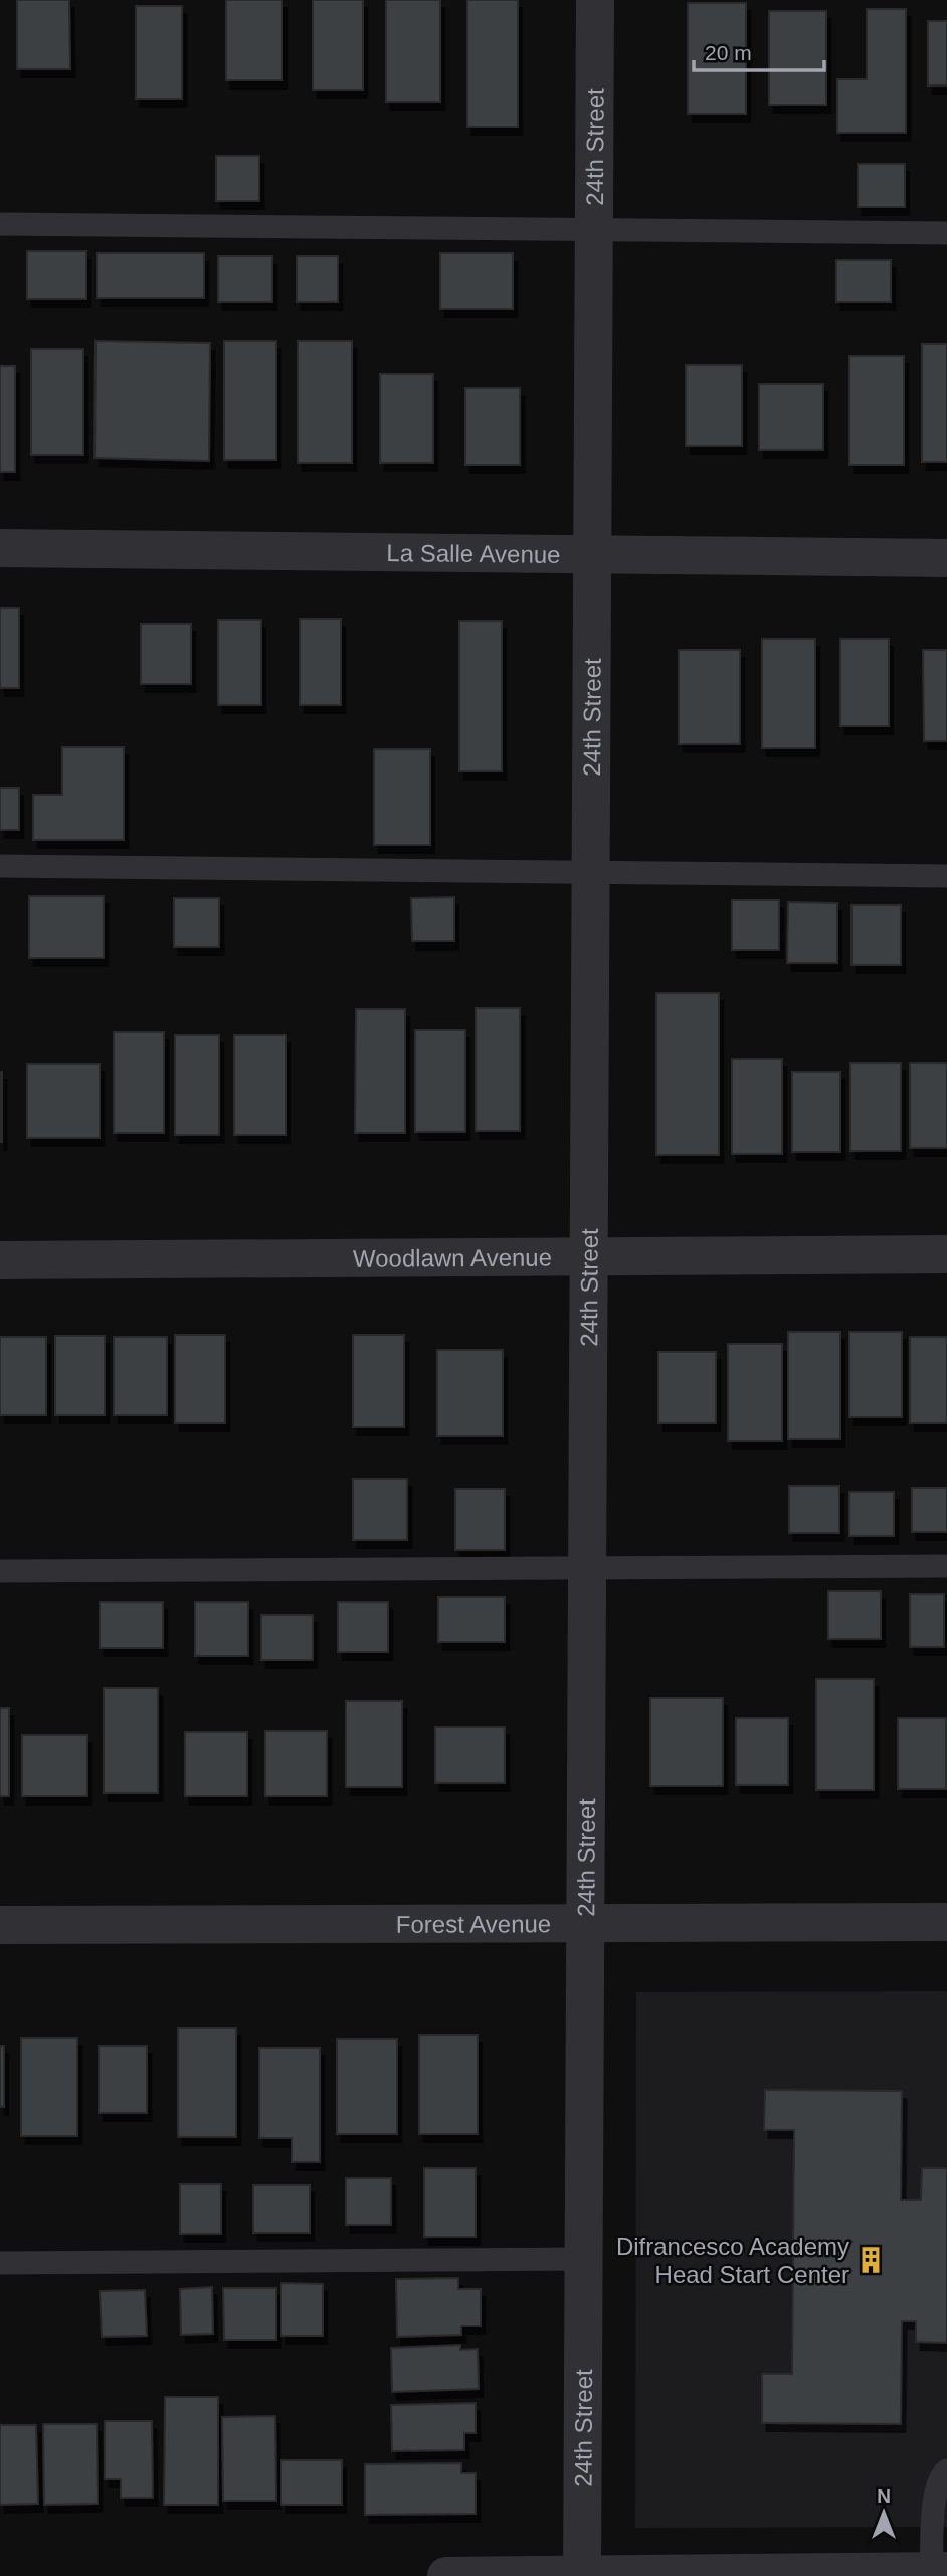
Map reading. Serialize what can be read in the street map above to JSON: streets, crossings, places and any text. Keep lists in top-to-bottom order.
{
  "streets": {
    "street": [
      "24th Street",
      "La Salle Avenue",
      "Woodlawn Avenue",
      "Forest Avenue"
    ]
  },
  "crossings": [
    ["24th Street", "La Salle Avenue"],
    ["24th Street", "Woodlawn Avenue"],
    ["24th Street", "Forest Avenue"]
  ],
  "places": {
    "building": ["Difrancesco Academy Head Start Center"]
  },
  "scale_bar": "20 m",
  "north": "top"
}
